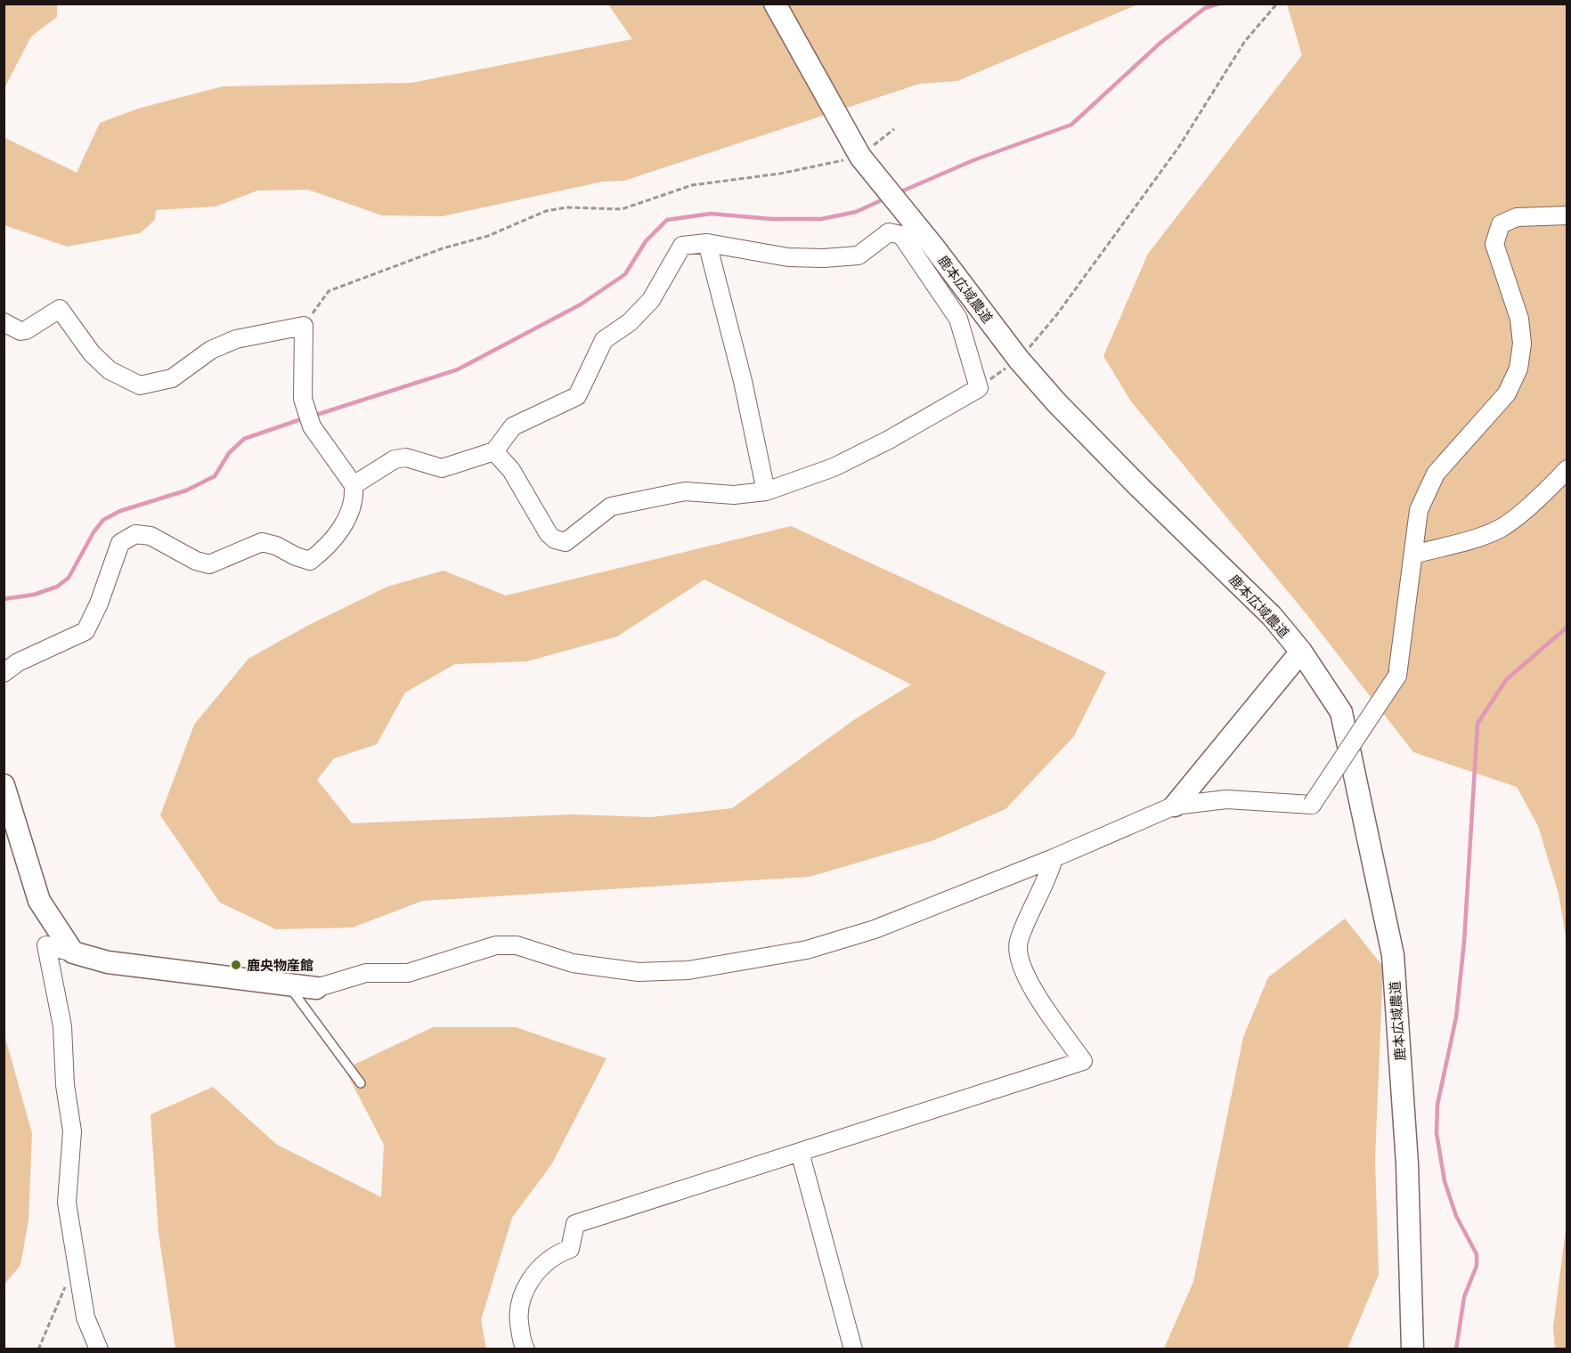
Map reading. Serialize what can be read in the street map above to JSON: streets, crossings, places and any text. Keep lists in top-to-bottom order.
{
  "streets": {
    "street": ["鹿本広域農道"]
  },
  "places": ["鹿央物産館"]
}
